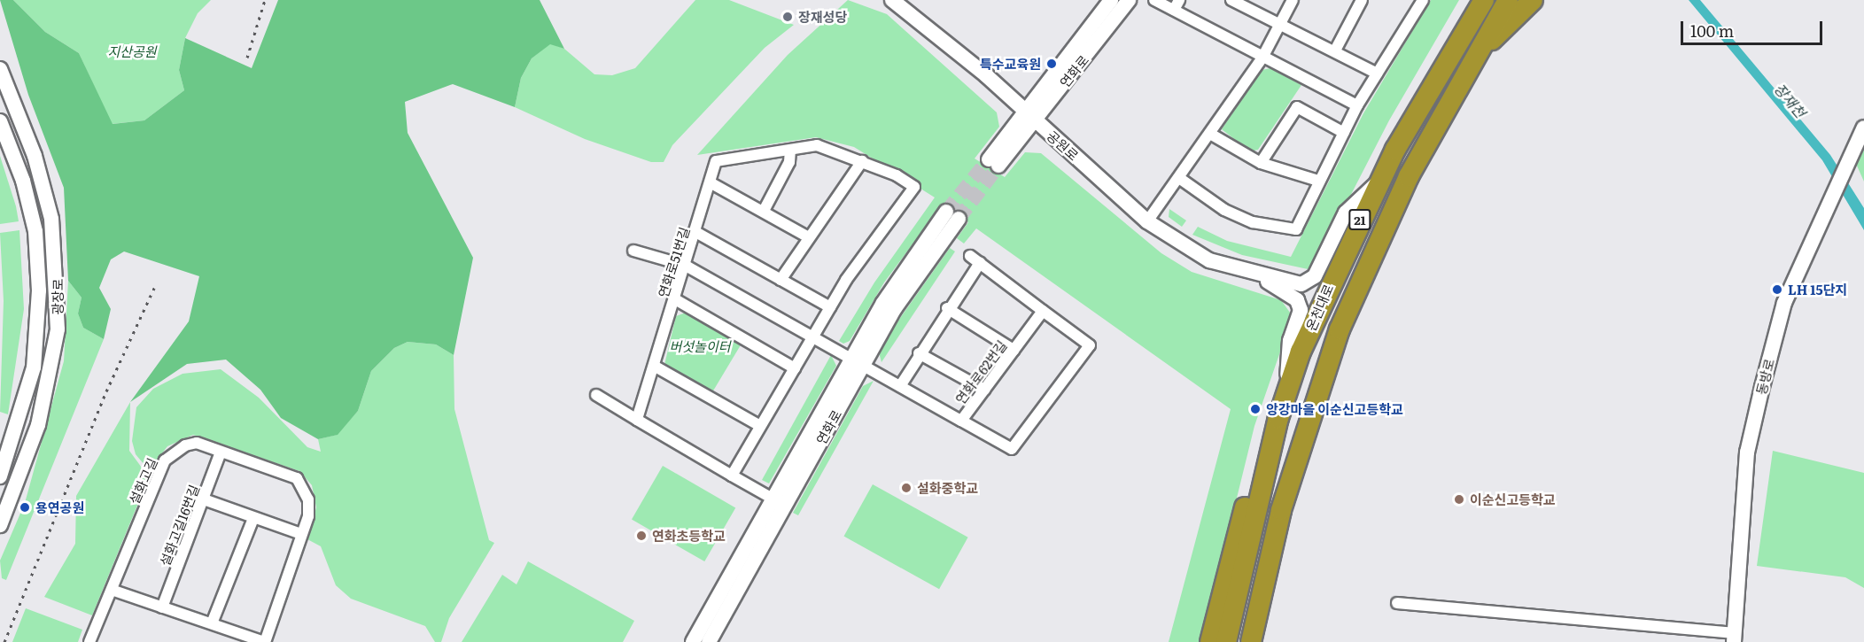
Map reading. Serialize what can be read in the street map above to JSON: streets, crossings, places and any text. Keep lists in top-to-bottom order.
{
  "streets": {
    "highway": ["21", "온천대로"],
    "street": [
      "연화로",
      "공원로",
      "연화로51번길",
      "광장로",
      "연화로62번길",
      "동방로",
      "설화고길",
      "설화고길16번길"
    ]
  },
  "crossings": [
    ["연화로", "공원로"],
    ["연화로", "연화로62번길"],
    ["설화고길", "설화고길16번길"]
  ],
  "water": ["장재천"],
  "parks": ["지산공원", "버섯놀이터"],
  "places": [
    "장재성당",
    "특수교육원",
    "LH 15단지",
    "앙강마을 이순신고등학교",
    "설화중학교",
    "이순신고등학교",
    "용연공원",
    "연화초등학교"
  ],
  "scale_bar": "100 m"
}
